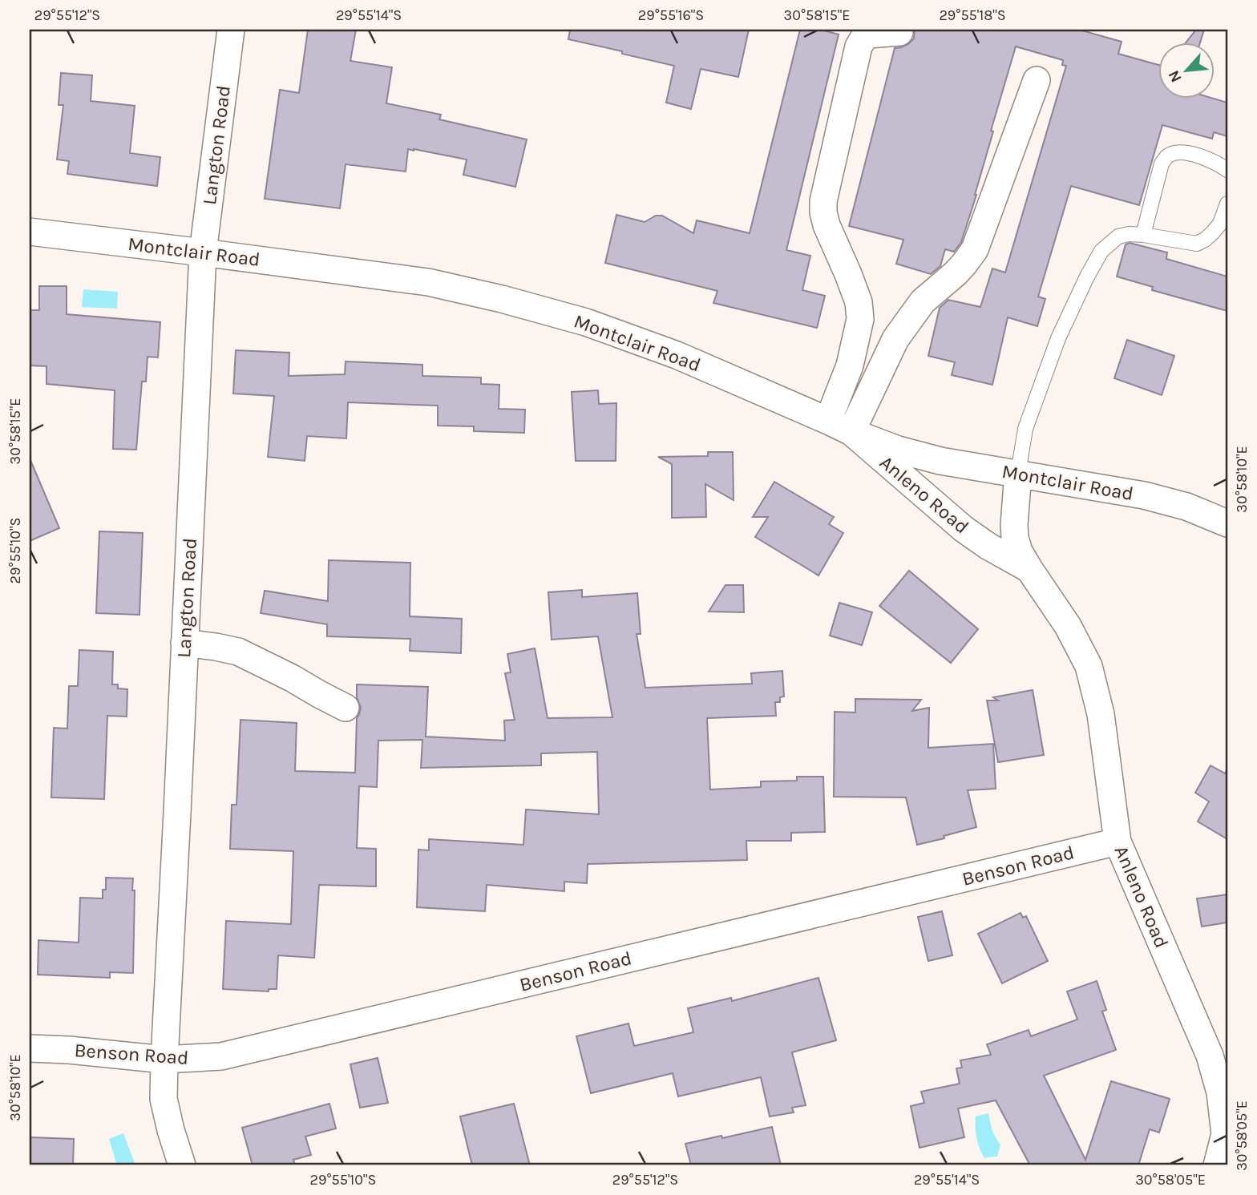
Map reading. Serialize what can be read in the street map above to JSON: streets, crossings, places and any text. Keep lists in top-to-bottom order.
{
  "streets": {
    "street": [
      "Langton Road",
      "Montclair Road",
      "Anleno Road",
      "Benson Road"
    ]
  },
  "crossings": [
    ["Langton Road", "Montclair Road"],
    ["Langton Road", "Benson Road"],
    ["Montclair Road", "Anleno Road"],
    ["Anleno Road", "Benson Road"]
  ],
  "north": "bottom left",
  "coordinates": [
    "29°55'12\"S",
    "29°55'14\"S",
    "29°55'16\"S",
    "30°58'15\"E",
    "29°55'18\"S",
    "30°58'10\"E",
    "29°55'10\"S",
    "30°58'05\"E"
  ]
}
